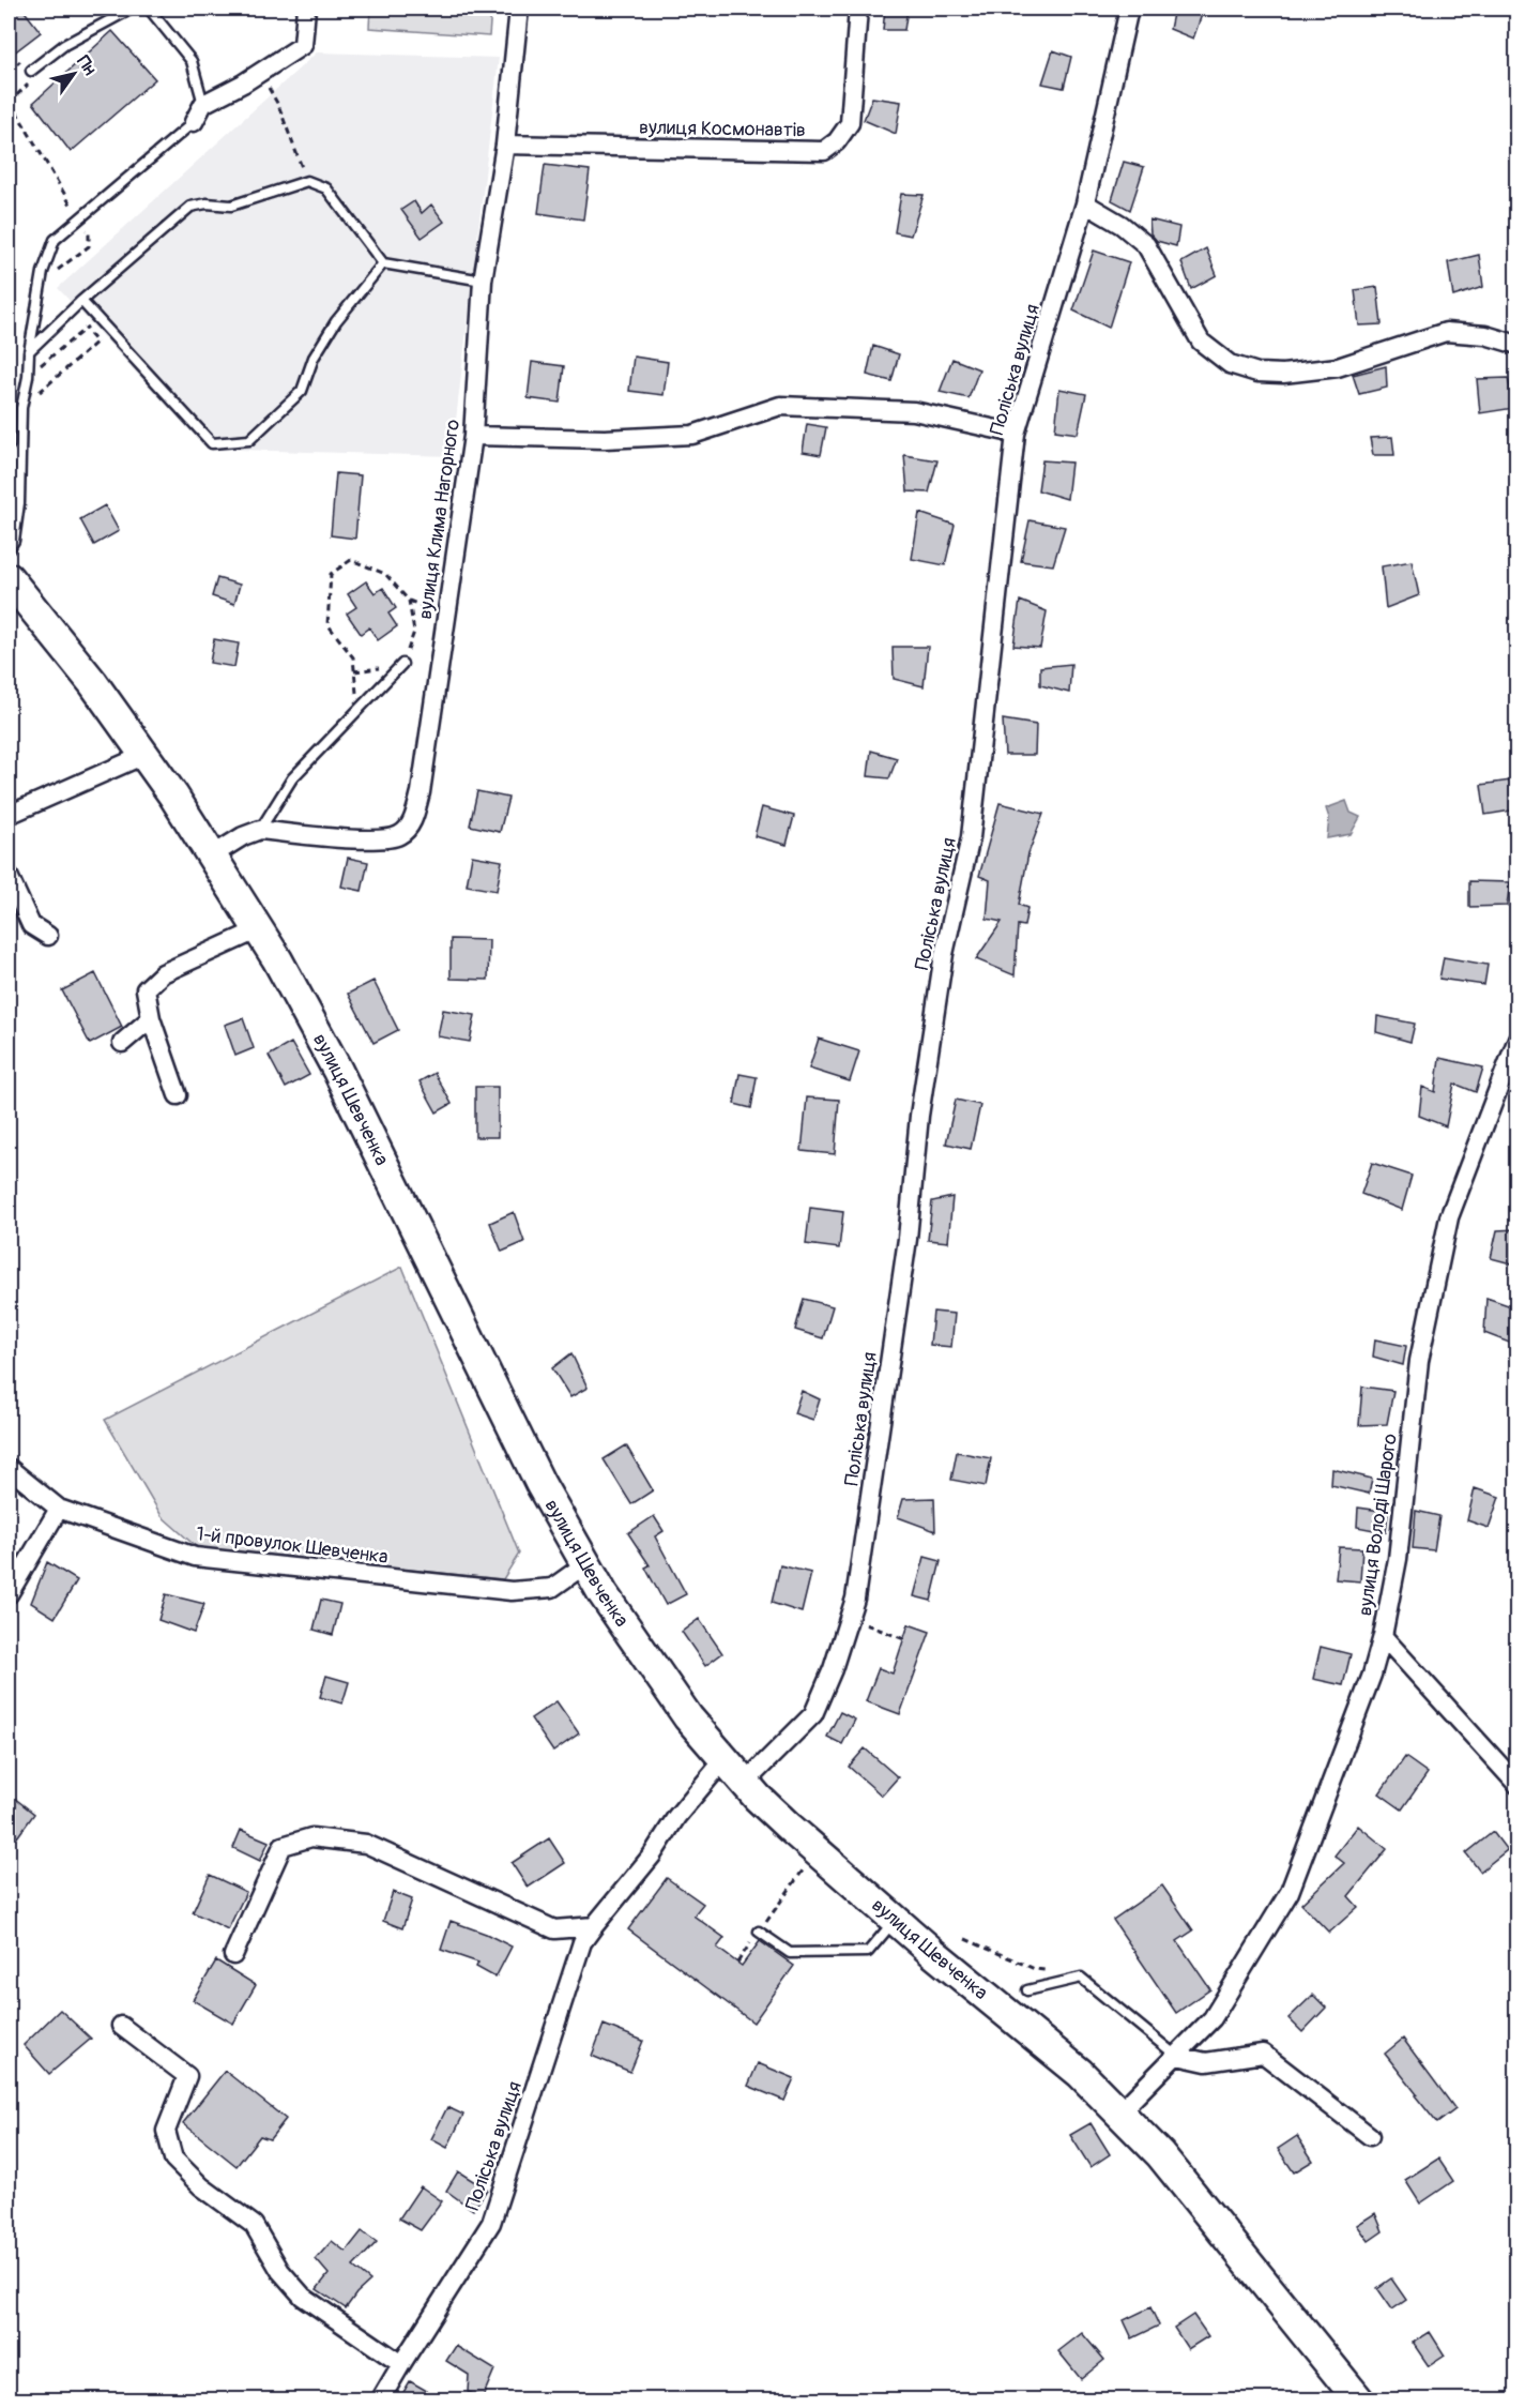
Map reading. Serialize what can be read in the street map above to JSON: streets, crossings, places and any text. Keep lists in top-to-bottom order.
{
  "streets": {
    "main road": ["вулиця Шевченка"],
    "street": [
      "вулиця Космонавтів",
      "Поліська вулиця",
      "вулиця Клима Нагорного",
      "вулиця Володі Шарого",
      "1-й провулок Шевченка"
    ]
  },
  "crossings": [
    ["вулиця Космонавтів", "вулиця Клима Нагорного"],
    ["Поліська вулиця", "вулиця Шевченка"],
    ["вулиця Клима Нагорного", "вулиця Шевченка"],
    ["вулиця Шевченка", "вулиця Володі Шарого"],
    ["вулиця Шевченка", "1-й провулок Шевченка"]
  ],
  "north": "top right"
}
